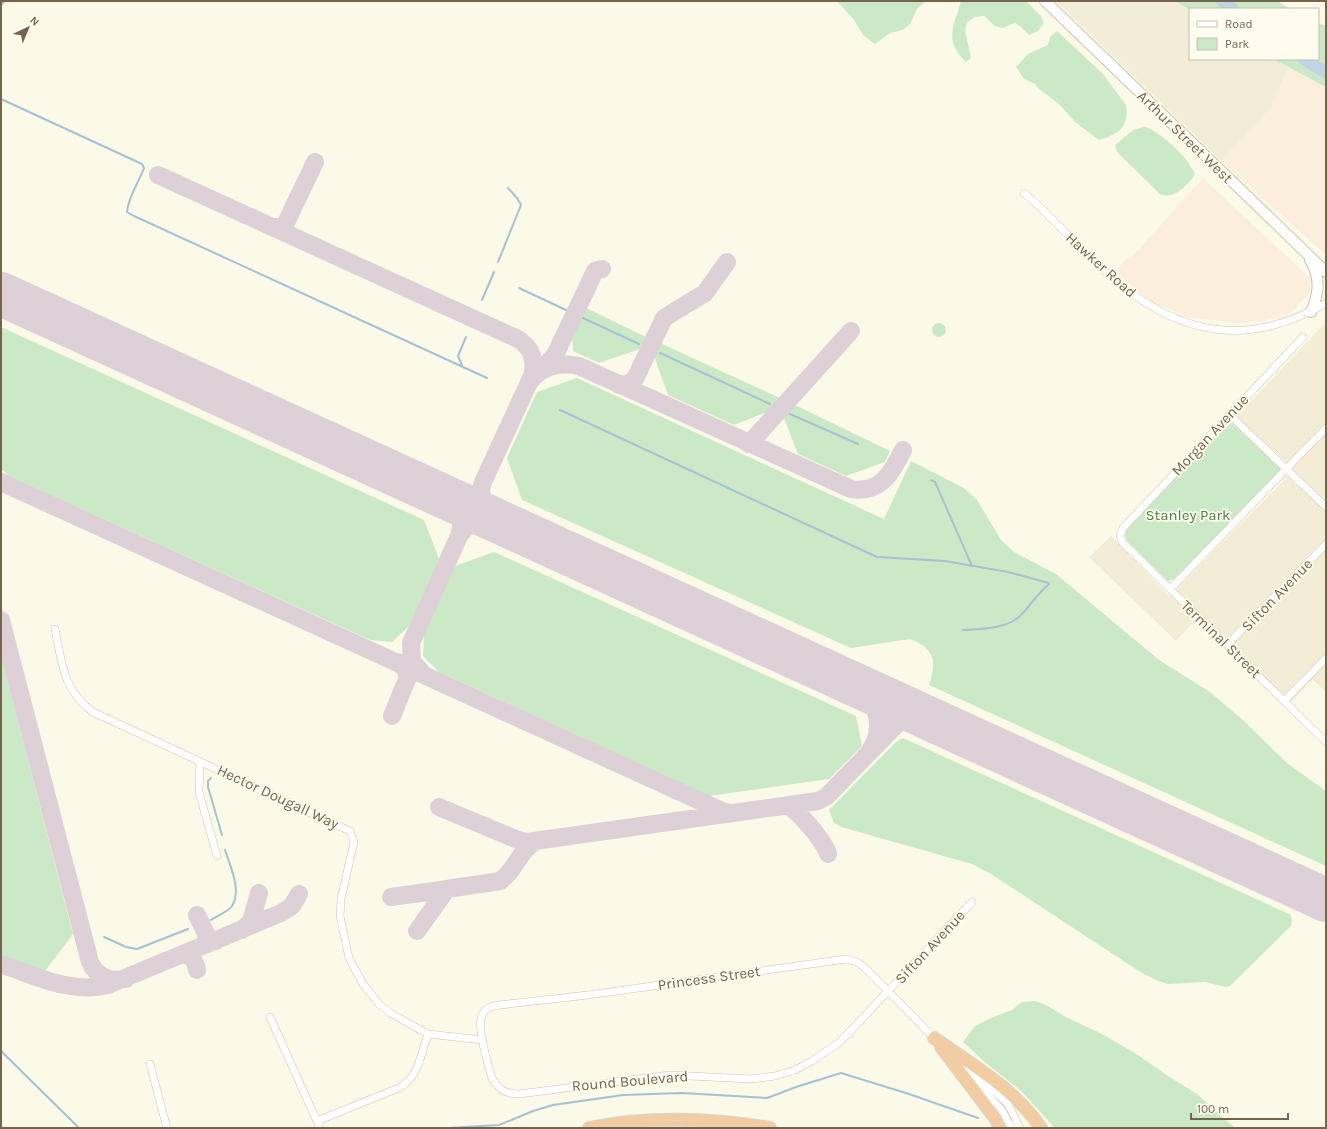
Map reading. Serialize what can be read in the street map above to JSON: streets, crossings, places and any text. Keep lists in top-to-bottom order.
{
  "streets": {
    "main road": ["Arthur Street West"],
    "street": [
      "Hawker Road",
      "Morgan Avenue",
      "Sifton Avenue",
      "Terminal Street",
      "Hector Dougall Way",
      "Princess Street",
      "Round Boulevard"
    ]
  },
  "crossings": [
    ["Morgan Avenue", "Terminal Street"],
    ["Sifton Avenue", "Terminal Street"],
    ["Sifton Avenue", "Princess Street"],
    ["Sifton Avenue", "Round Boulevard"],
    ["Princess Street", "Round Boulevard"]
  ],
  "parks": ["Stanley Park"],
  "legend": ["Road", "Park"],
  "scale_bar": "100 m",
  "north": "top right"
}
